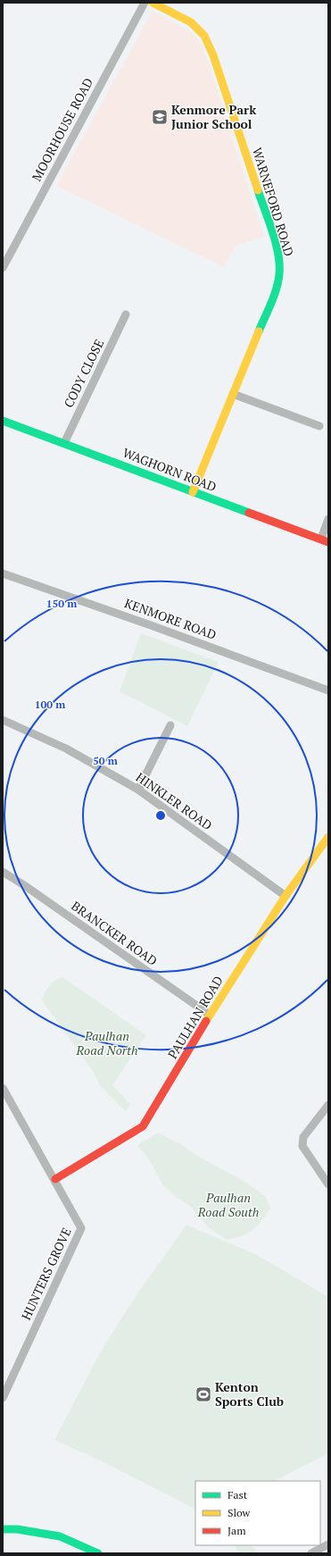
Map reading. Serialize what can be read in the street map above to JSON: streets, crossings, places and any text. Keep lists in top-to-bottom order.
{
  "streets": {
    "street": [
      "MOORHOUSE ROAD",
      "WARNEFORD ROAD",
      "CODY CLOSE",
      "WAGHORN ROAD",
      "KENMORE ROAD",
      "HINKLER ROAD",
      "BRANCKER ROAD",
      "PAULHAN ROAD",
      "HUNTERS GROVE"
    ]
  },
  "crossings": [
    ["WARNEFORD ROAD", "WAGHORN ROAD"],
    ["CODY CLOSE", "WAGHORN ROAD"],
    ["HINKLER ROAD", "PAULHAN ROAD"],
    ["BRANCKER ROAD", "PAULHAN ROAD"],
    ["PAULHAN ROAD", "HUNTERS GROVE"]
  ],
  "parks": ["Paulhan Road North", "Paulhan Road South"],
  "places": {
    "school or university": ["Kenmore Park Junior School"],
    "sports": ["Kenton Sports Club"]
  },
  "legend": ["Fast", "Slow", "Jam"],
  "rings": ["150 m", "100 m", "50 m"]
}
